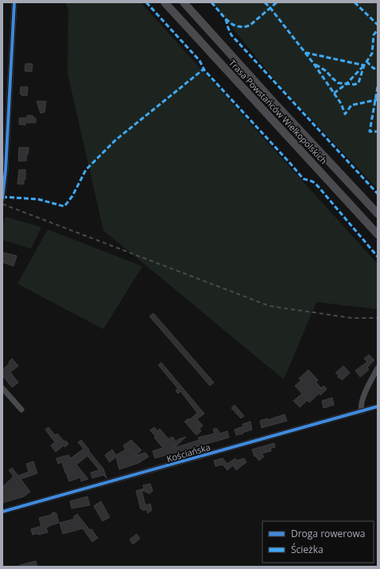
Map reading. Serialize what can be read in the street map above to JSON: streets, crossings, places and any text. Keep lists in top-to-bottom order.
{
  "streets": {
    "highway": ["Trasa Powstańców Wielkopolskich"],
    "street": ["Kościańska"]
  },
  "legend": ["Droga rowerowa", "Ścieżka"]
}
